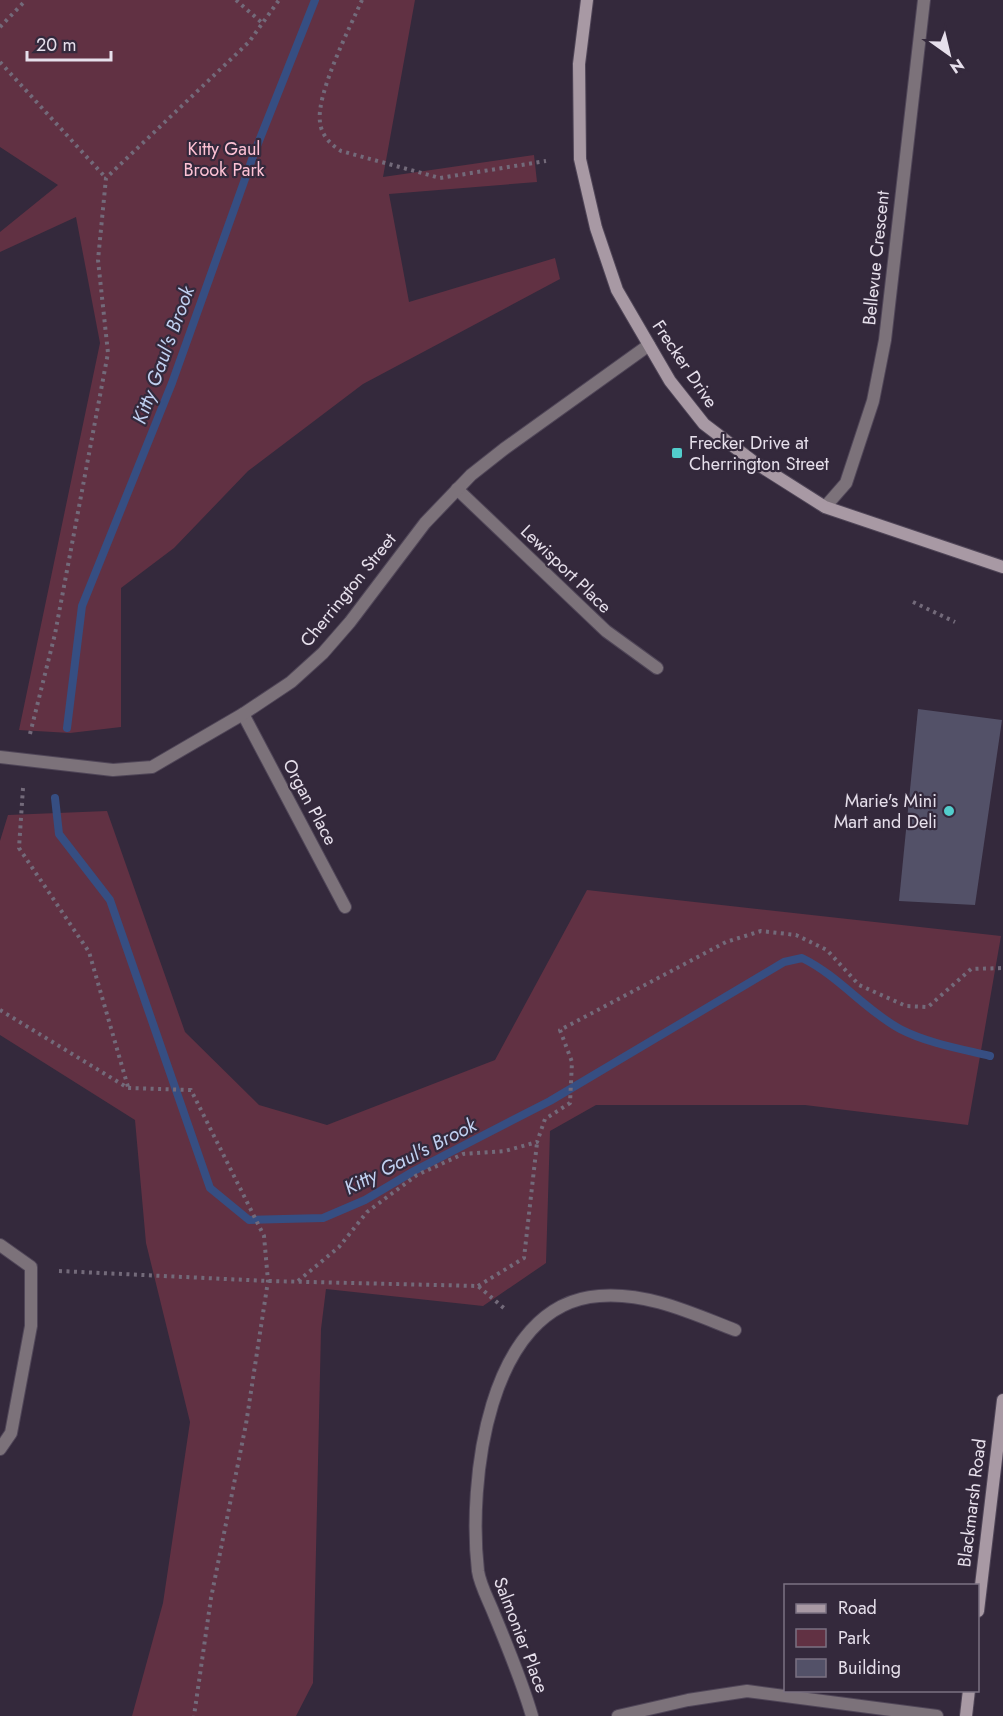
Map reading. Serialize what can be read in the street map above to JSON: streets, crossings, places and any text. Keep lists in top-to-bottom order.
{
  "streets": {
    "street": [
      "Bellevue Crescent",
      "Frecker Drive",
      "Lewisport Place",
      "Cherrington Street",
      "Organ Place",
      "Blackmarsh Road",
      "Salmonier Place"
    ]
  },
  "crossings": [
    ["Bellevue Crescent", "Frecker Drive"],
    ["Frecker Drive", "Cherrington Street"],
    ["Lewisport Place", "Cherrington Street"],
    ["Cherrington Street", "Organ Place"]
  ],
  "water": ["Kitty Gaul's Brook"],
  "parks": ["Kitty Gaul Brook Park"],
  "places": {
    "transit": ["Frecker Drive at Cherrington Street"],
    "other": ["Marie's Mini Mart and Deli"]
  },
  "legend": ["Road", "Park", "Building"],
  "scale_bar": "20 m",
  "north": "bottom right"
}
